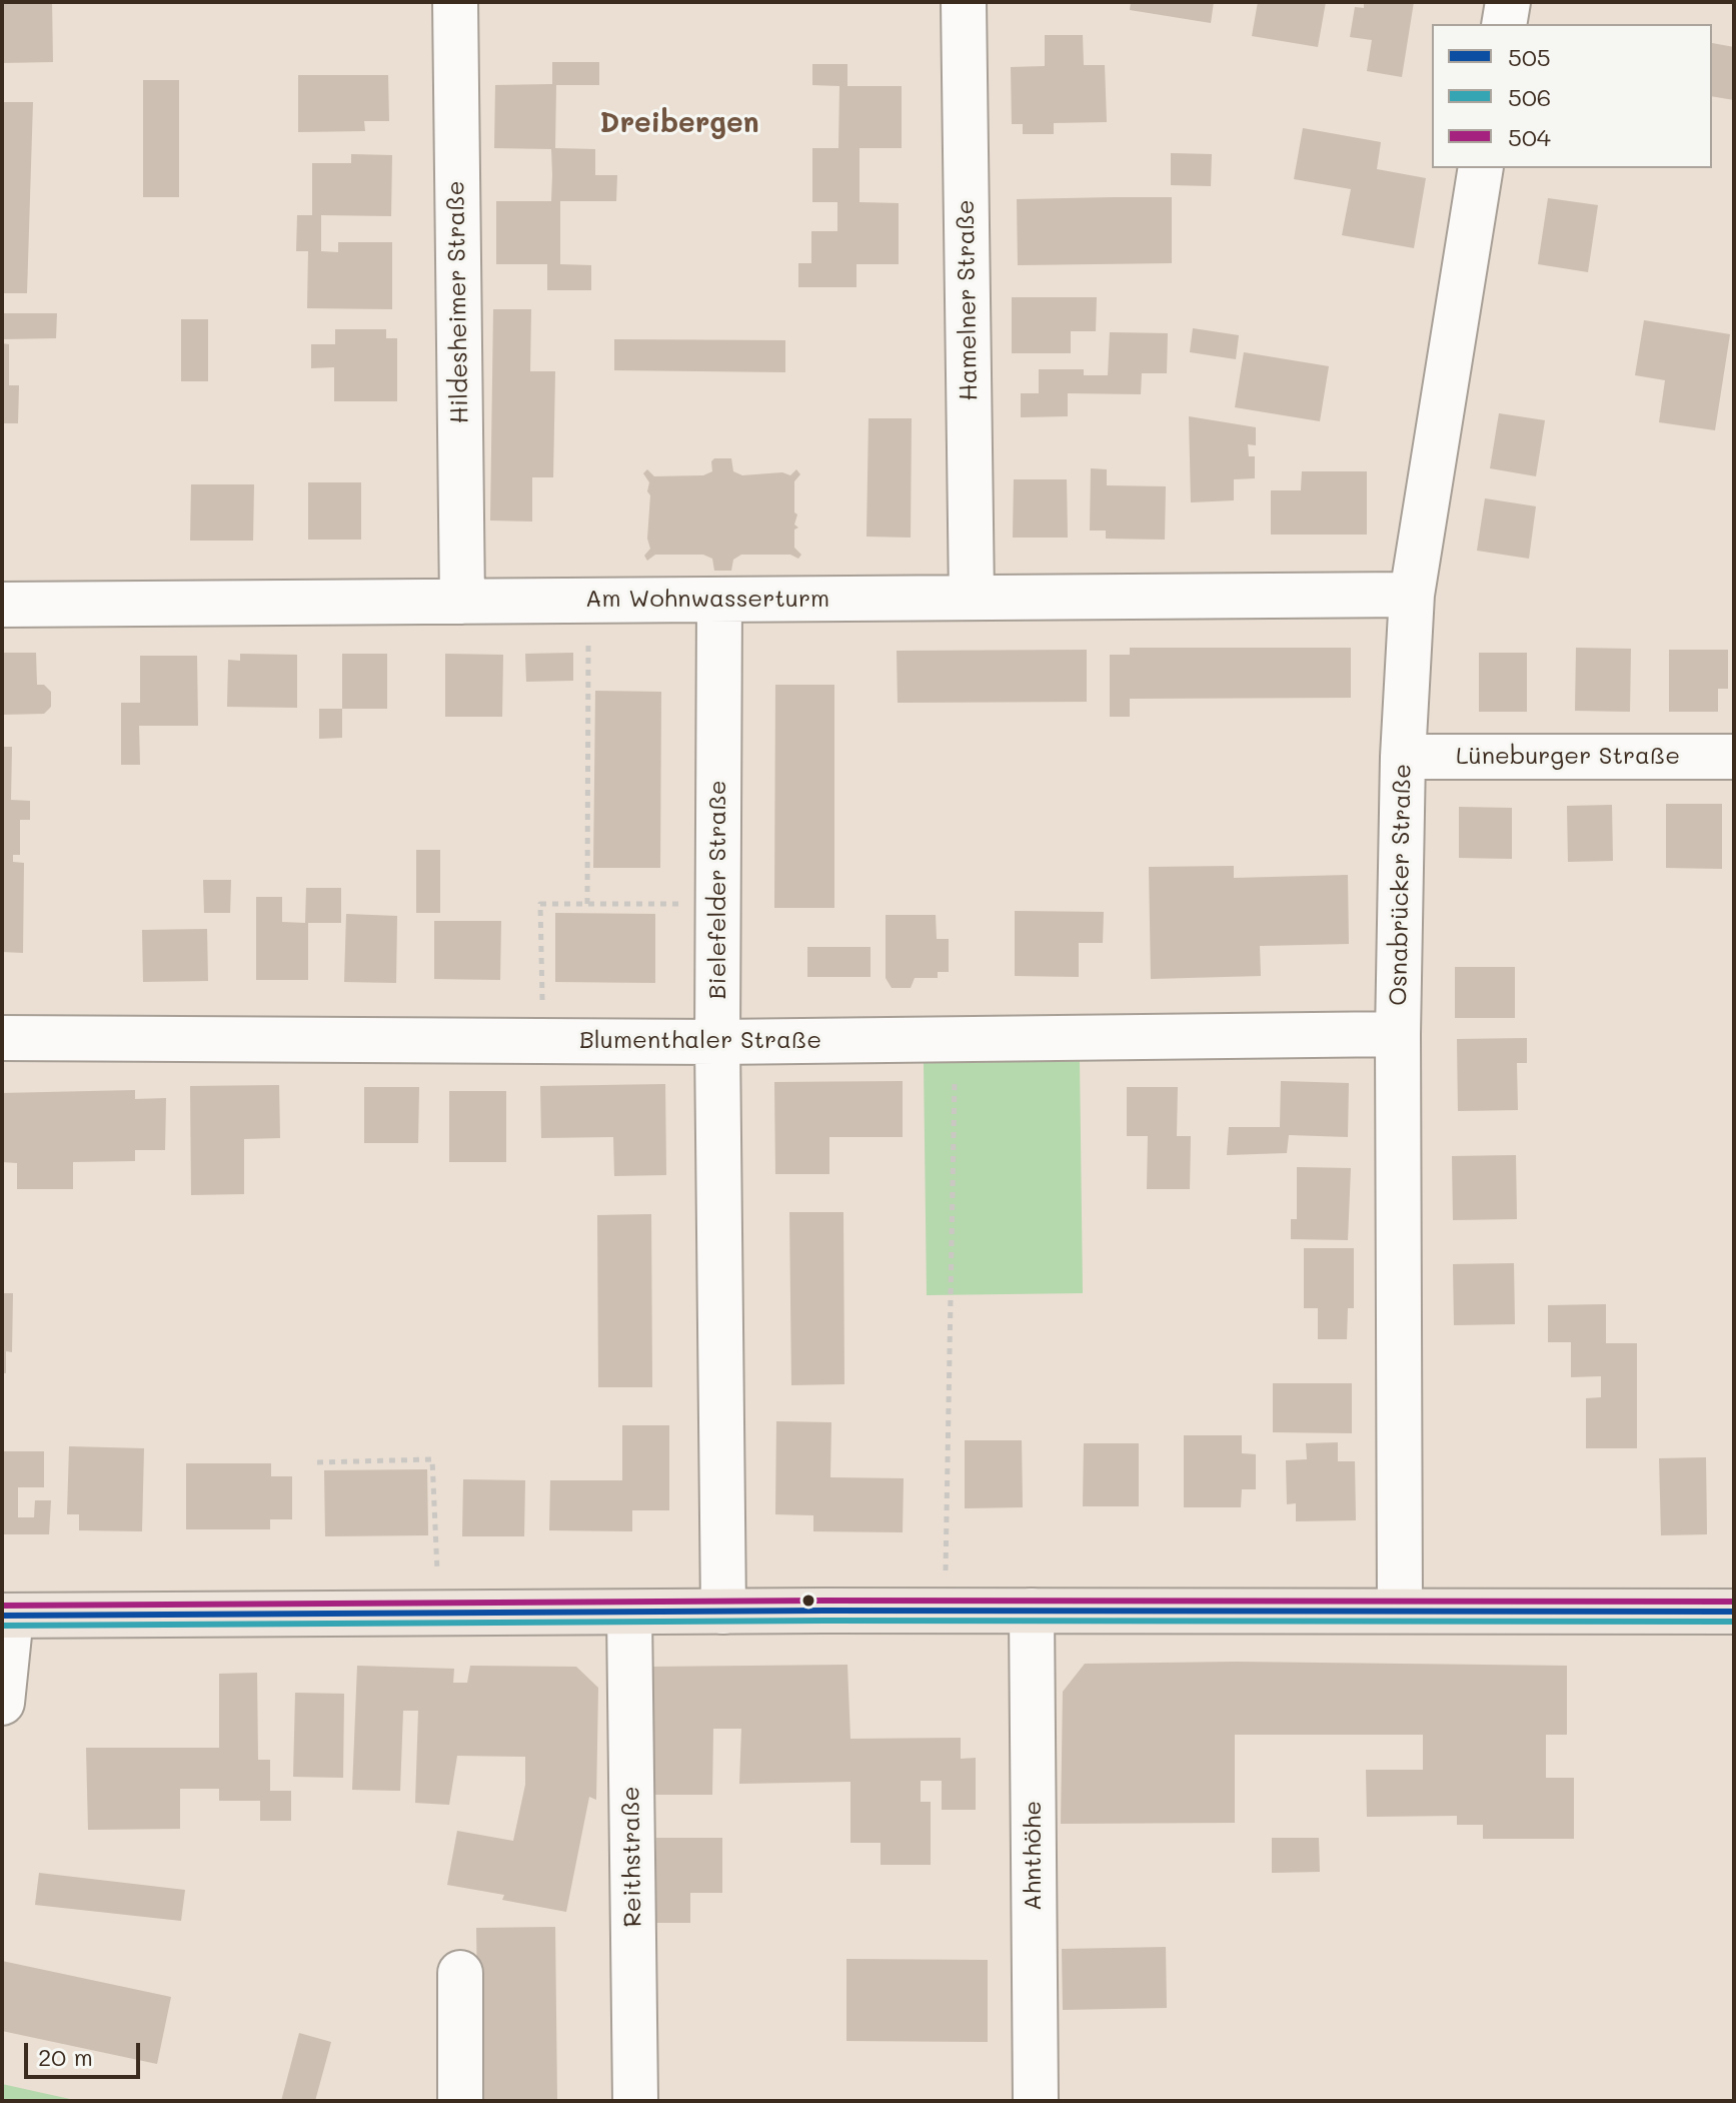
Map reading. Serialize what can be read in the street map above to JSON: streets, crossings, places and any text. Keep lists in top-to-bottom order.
{
  "streets": {
    "street": [
      "Hamelner Straße",
      "Hildesheimer Straße",
      "Am Wohnwasserturm",
      "Lüneburger Straße",
      "Osnabrücker Straße",
      "Bielefelder Straße",
      "Blumenthaler Straße",
      "Ahnthöhe",
      "Reithstraße"
    ]
  },
  "crossings": [
    ["Hamelner Straße", "Am Wohnwasserturm"],
    ["Hildesheimer Straße", "Am Wohnwasserturm"],
    ["Am Wohnwasserturm", "Osnabrücker Straße"],
    ["Am Wohnwasserturm", "Bielefelder Straße"],
    ["Lüneburger Straße", "Osnabrücker Straße"],
    ["Osnabrücker Straße", "Blumenthaler Straße"],
    ["Bielefelder Straße", "Blumenthaler Straße"]
  ],
  "districts": ["Dreibergen"],
  "lines": ["transit line 504", "transit line 505", "transit line 506"],
  "legend": ["505", "506", "504"],
  "scale_bar": "20 m"
}
